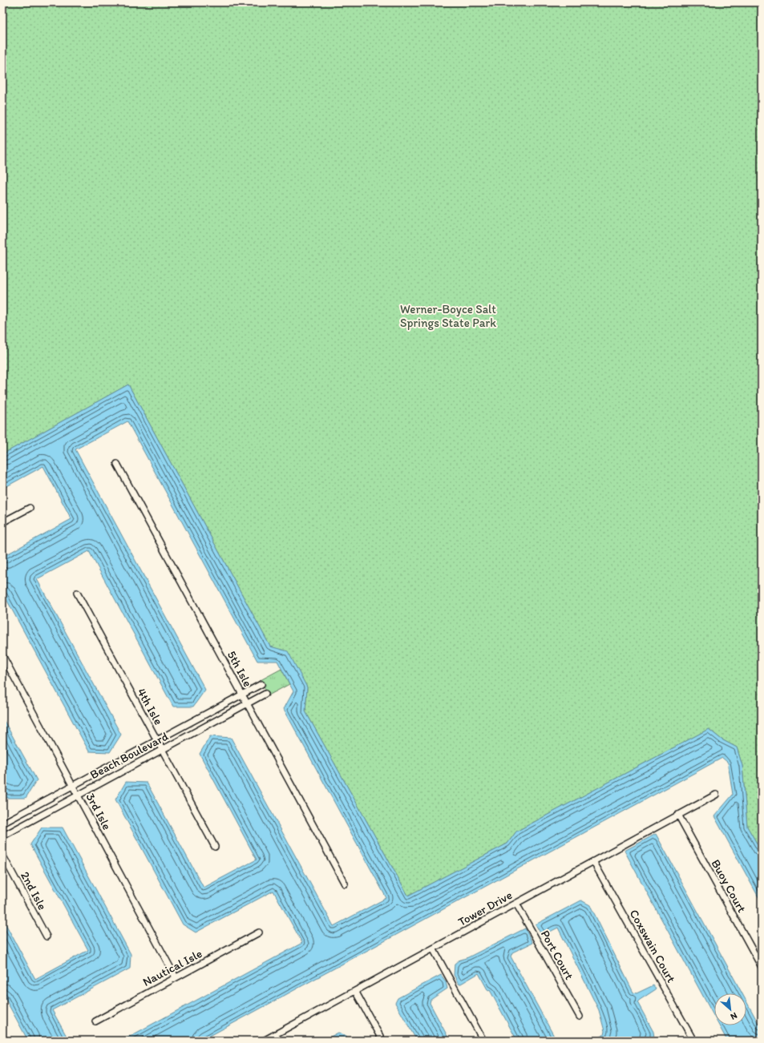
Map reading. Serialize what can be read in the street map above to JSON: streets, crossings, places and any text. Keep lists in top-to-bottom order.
{
  "streets": {
    "street": [
      "5th Isle",
      "4th Isle",
      "Beach Boulevard",
      "3rd Isle",
      "Buoy Court",
      "2nd Isle",
      "Tower Drive",
      "Coxswain Court",
      "Port Court",
      "Nautical Isle"
    ]
  },
  "crossings": [
    ["5th Isle", "Beach Boulevard"],
    ["4th Isle", "Beach Boulevard"],
    ["Beach Boulevard", "3rd Isle"],
    ["3rd Isle", "Nautical Isle"],
    ["Buoy Court", "Tower Drive"],
    ["Tower Drive", "Coxswain Court"],
    ["Tower Drive", "Port Court"]
  ],
  "parks": ["Werner-Boyce Salt Springs State Park"],
  "north": "bottom right"
}
